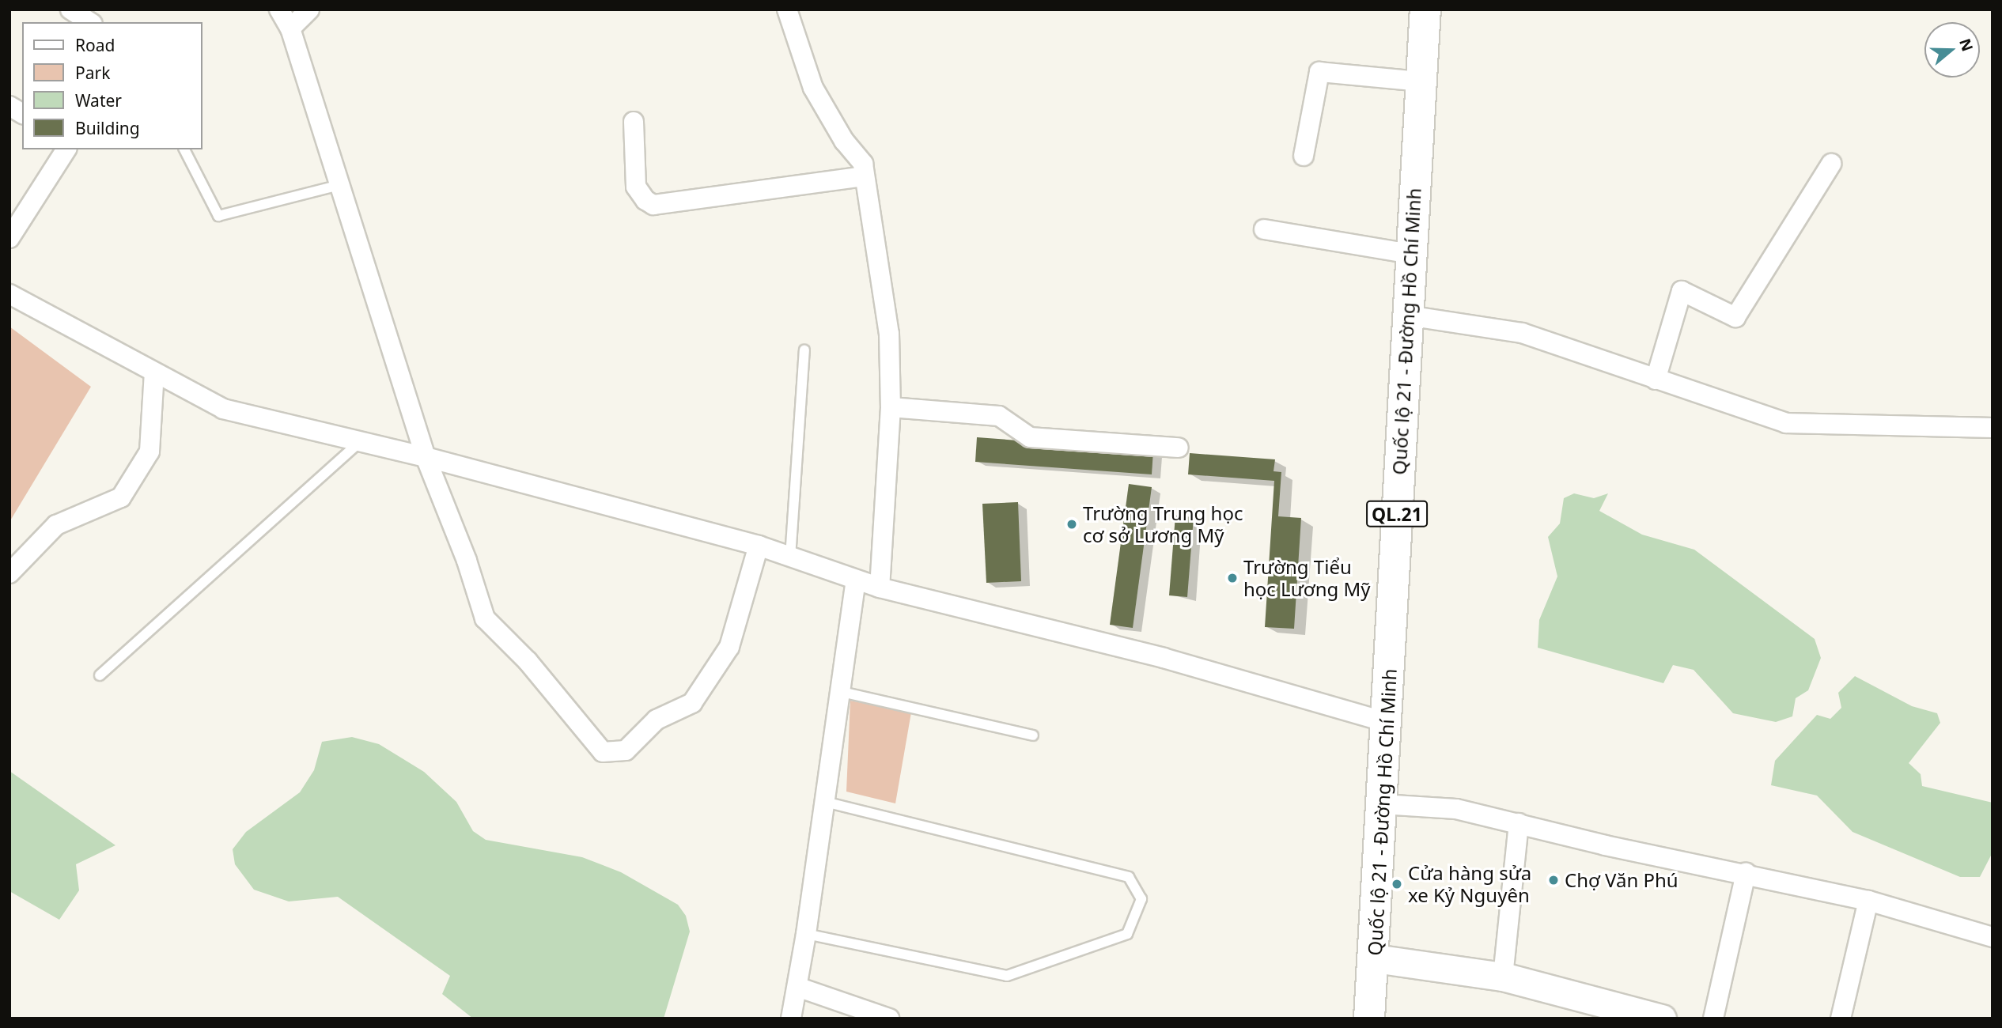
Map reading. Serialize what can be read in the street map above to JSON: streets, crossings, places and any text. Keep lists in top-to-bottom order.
{
  "streets": {
    "highway": ["Quốc lộ 21 - Đường Hồ Chí Minh", "QL.21"]
  },
  "places": [
    "Trường Trung học cơ sở Lương Mỹ",
    "Trường Tiểu học Lương Mỹ",
    "Chợ Văn Phú",
    "Cửa hàng sửa xe Kỷ Nguyên"
  ],
  "legend": [
    "Road",
    "Park",
    "Water",
    "Building"
  ],
  "north": "right"
}
